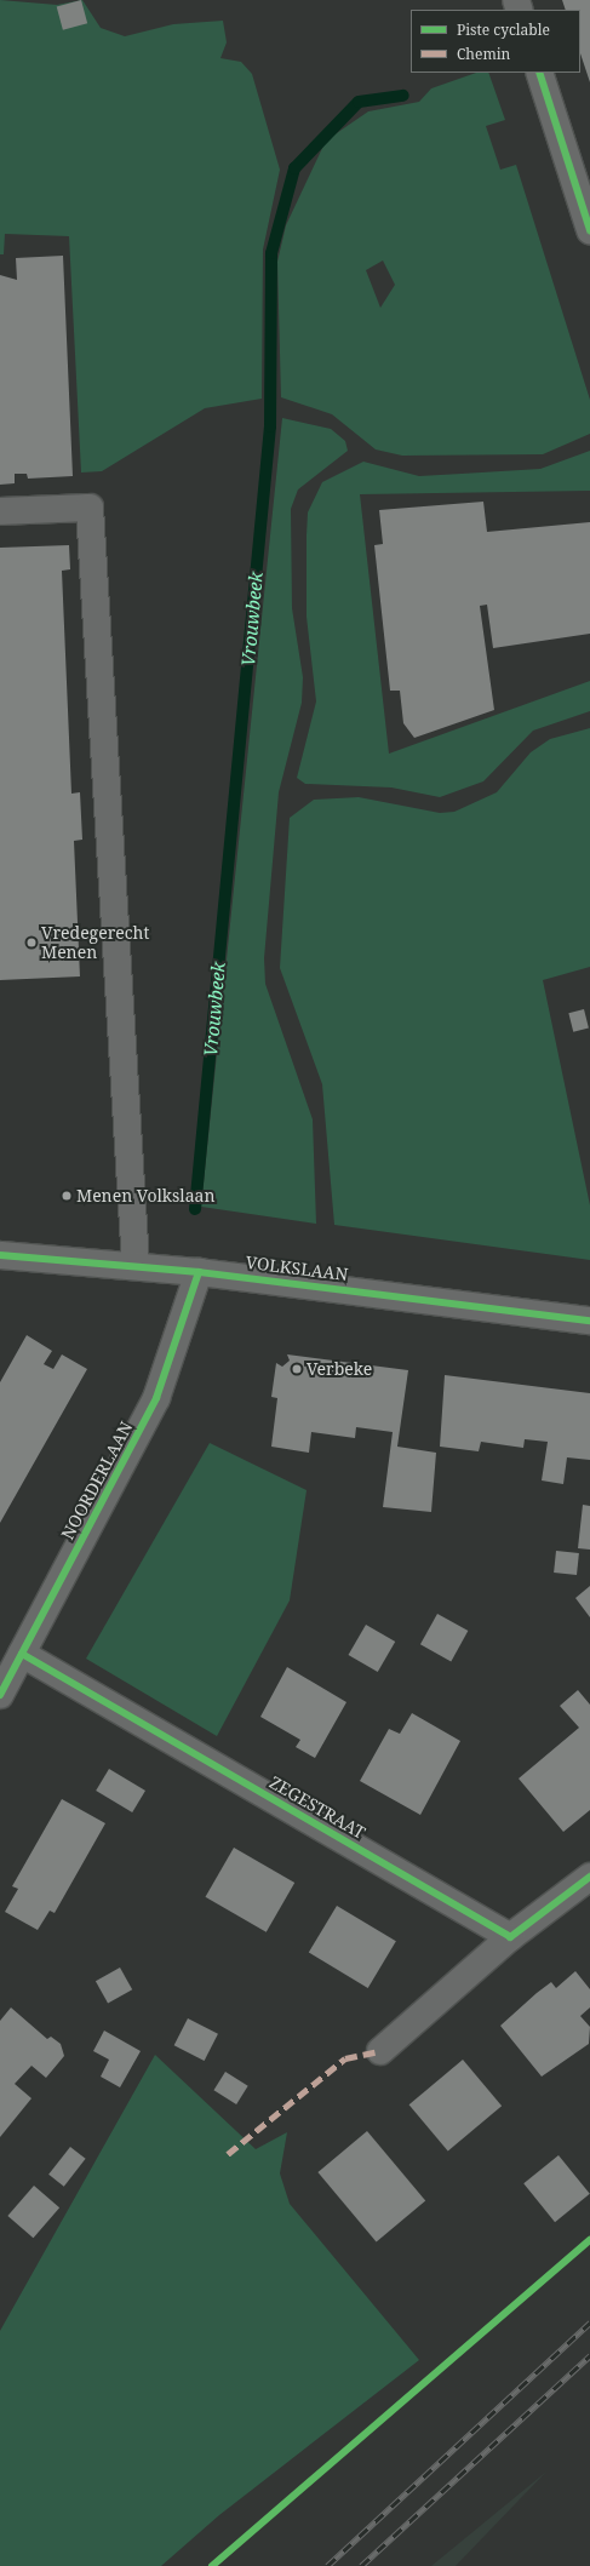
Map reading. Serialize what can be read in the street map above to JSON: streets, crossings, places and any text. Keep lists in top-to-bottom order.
{
  "streets": {
    "street": ["VOLKSLAAN", "NOORDERLAAN", "ZEGESTRAAT"]
  },
  "crossings": [
    ["VOLKSLAAN", "NOORDERLAAN"],
    ["NOORDERLAAN", "ZEGESTRAAT"]
  ],
  "water": ["Vrouwbeek"],
  "places": ["Vredegerecht Menen", "Menen Volkslaan", "Verbeke"],
  "legend": ["Piste cyclable", "Chemin"]
}
